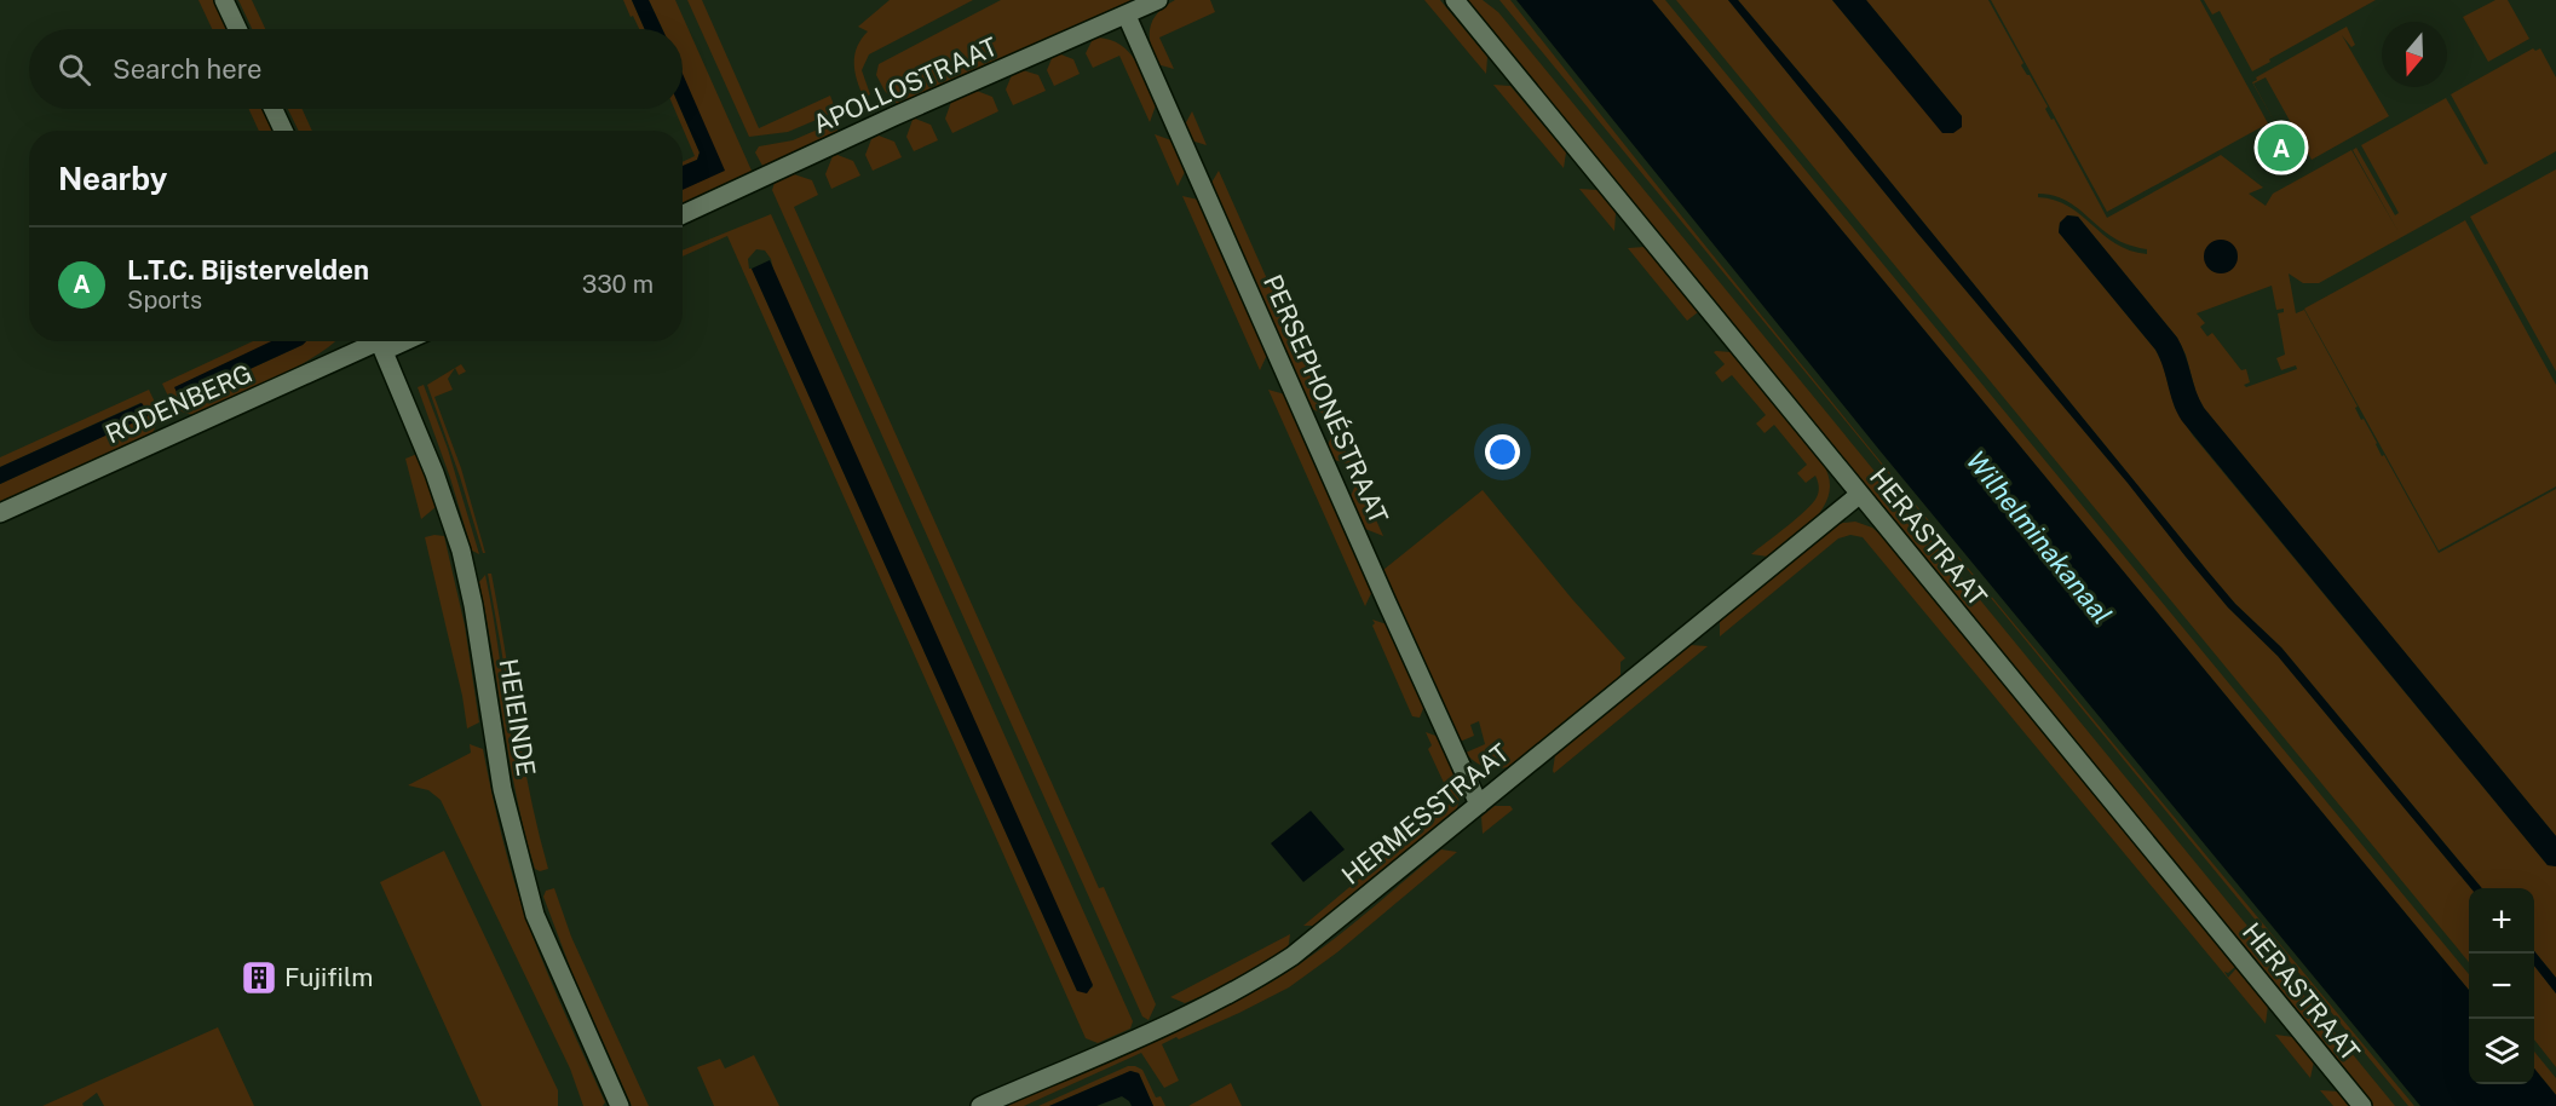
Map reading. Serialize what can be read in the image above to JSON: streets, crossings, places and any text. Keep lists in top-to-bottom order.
{
  "streets": {
    "street": [
      "APOLLOSTRAAT",
      "PERSEPHONÉSTRAAT",
      "RODENBERG",
      "HERASTRAAT",
      "HEIEINDE",
      "HERMESSTRAAT"
    ]
  },
  "crossings": [
    ["APOLLOSTRAAT", "PERSEPHONÉSTRAAT"],
    ["PERSEPHONÉSTRAAT", "HERMESSTRAAT"],
    ["RODENBERG", "HEIEINDE"],
    ["HERASTRAAT", "HERMESSTRAAT"]
  ],
  "water": ["Wilhelminakanaal"],
  "places": {
    "building": ["Fujifilm"]
  },
  "north": "bottom",
  "page": {
    "search": "Search here",
    "pins": "A",
    "heading": "Nearby",
    "list": [
      {
        "mark": "A",
        "name": "L.T.C. Bijstervelden",
        "note": "Sports",
        "value": "330 m"
      }
    ],
    "map_buttons": ["+", "−"]
  }
}
